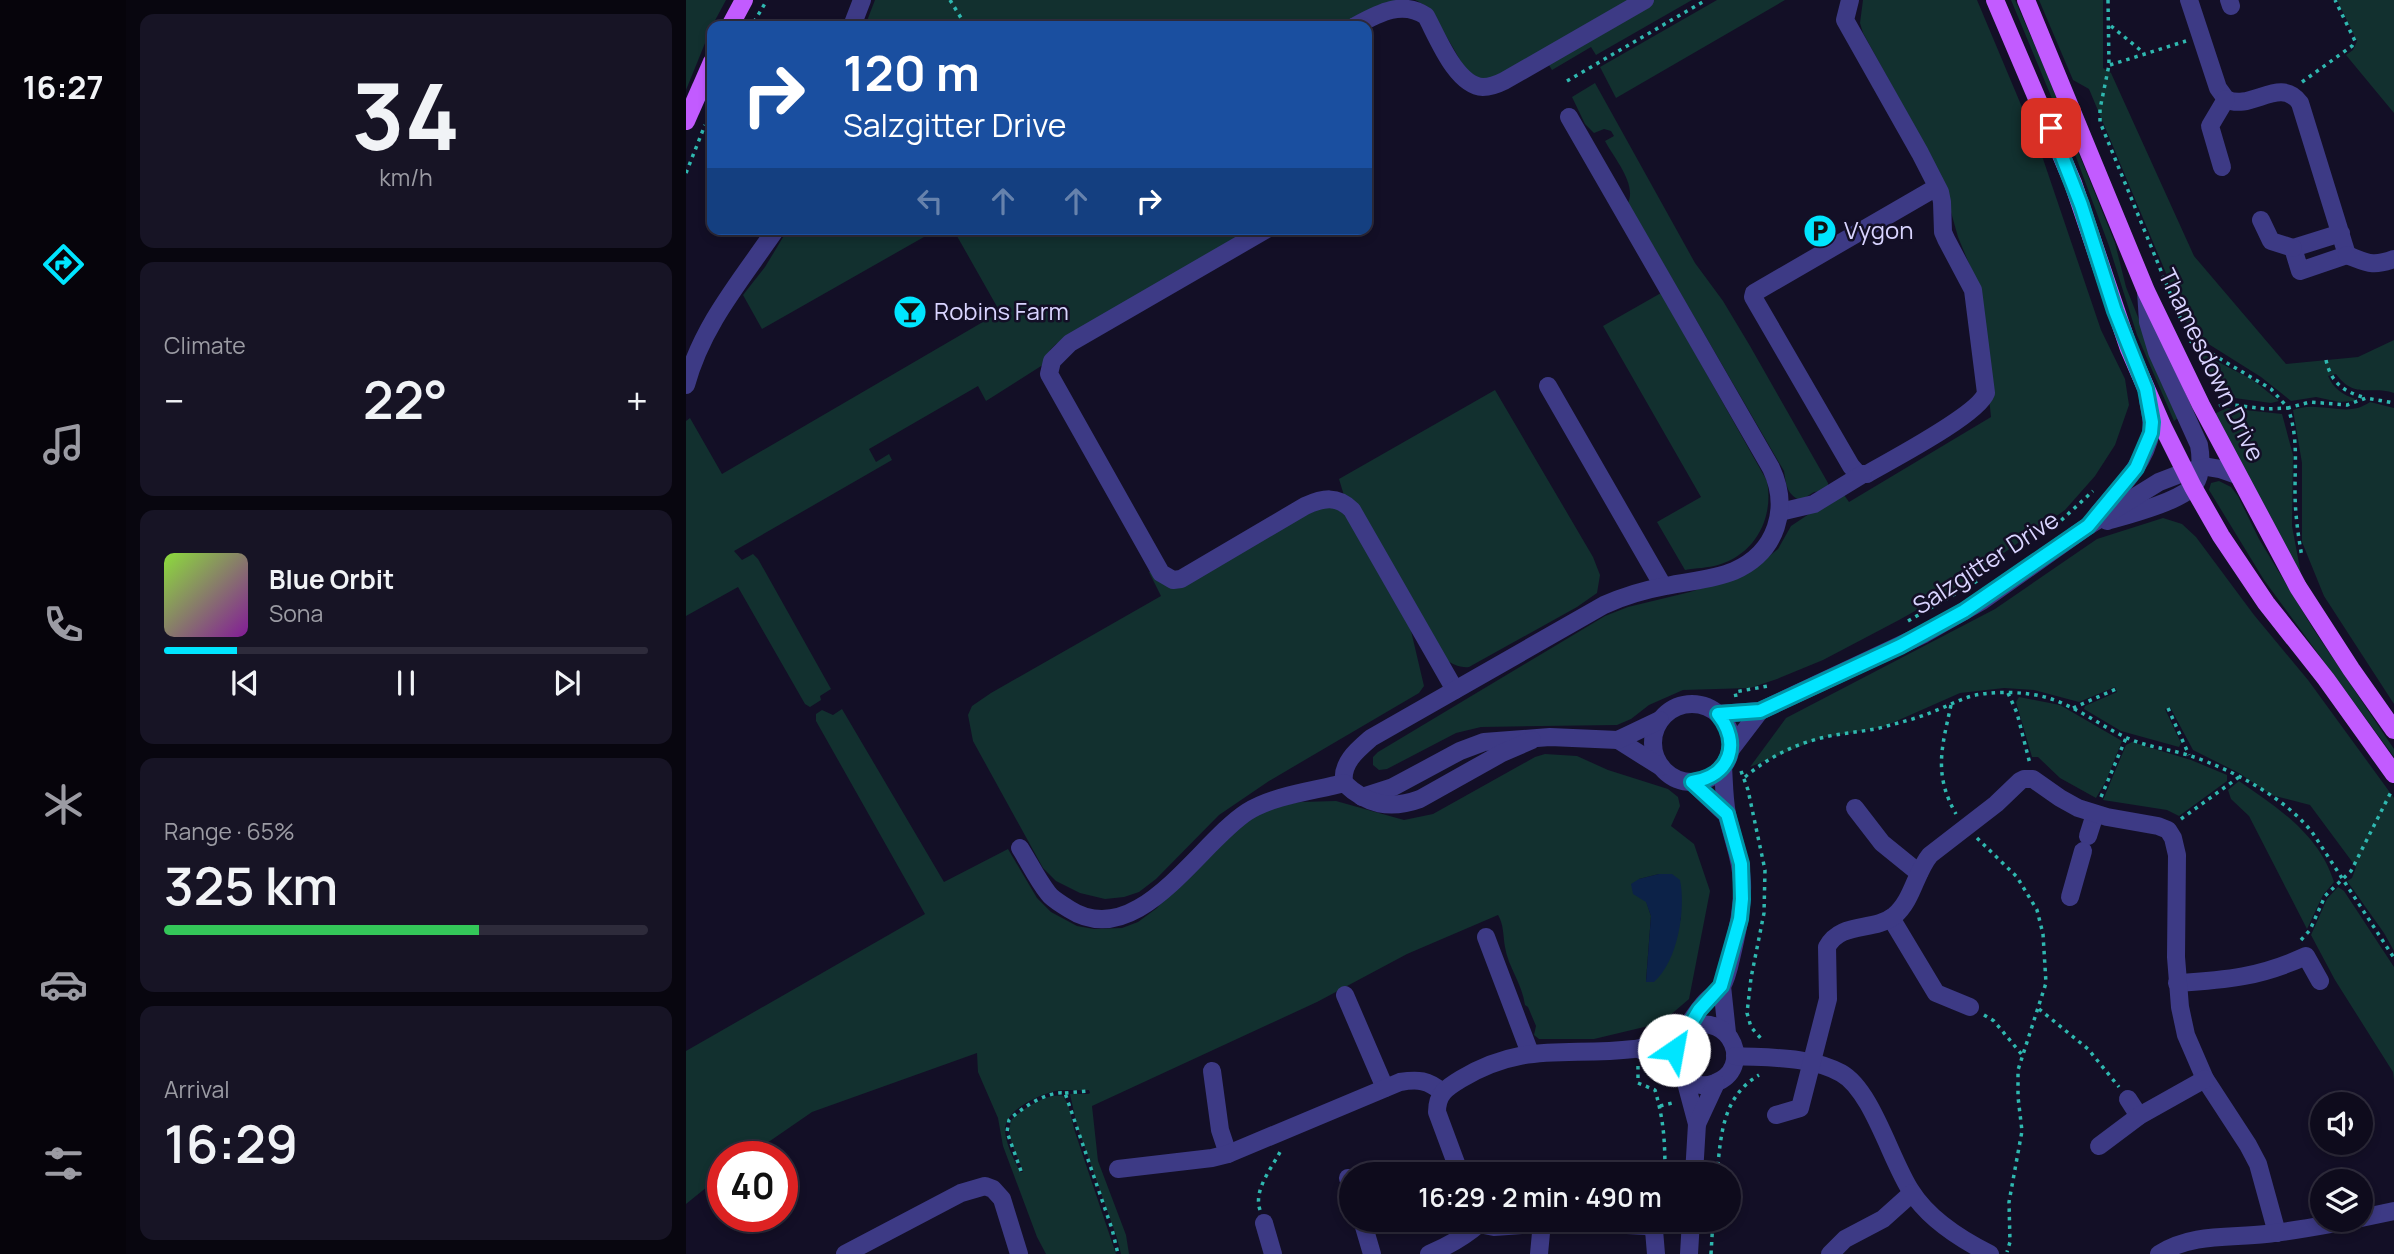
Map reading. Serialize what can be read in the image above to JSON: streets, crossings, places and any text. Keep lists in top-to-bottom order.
{
  "streets": {
    "main road": ["Thamesdown Drive"],
    "street": ["Salzgitter Drive"]
  },
  "places": {
    "parking": ["Vygon"],
    "bar": ["Robins Farm"]
  },
  "page": {
    "tabs": "16:27",
    "tile": [
      ["34", "km/h"],
      "Climate",
      ["Range · 65%", "325 km"],
      ["Arrival", "16:29"]
    ],
    "turn": ["120 m", "Salzgitter Drive"],
    "heat": ["−", "22°", "+"],
    "song": ["Blue Orbit", "Sona"],
    "limit": "40",
    "trip": "16:29 · 2 min · 490 m"
  }
}
